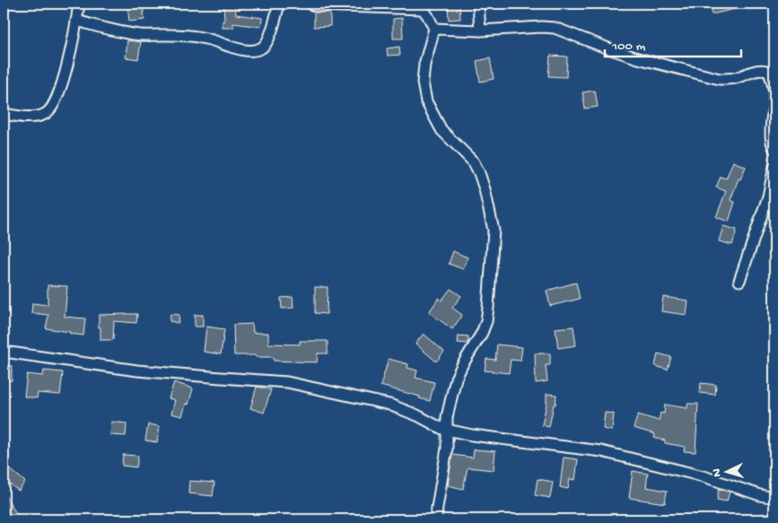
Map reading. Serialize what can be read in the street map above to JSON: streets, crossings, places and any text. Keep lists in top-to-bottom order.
{
  "scale_bar": "100 m",
  "north": "left"
}
